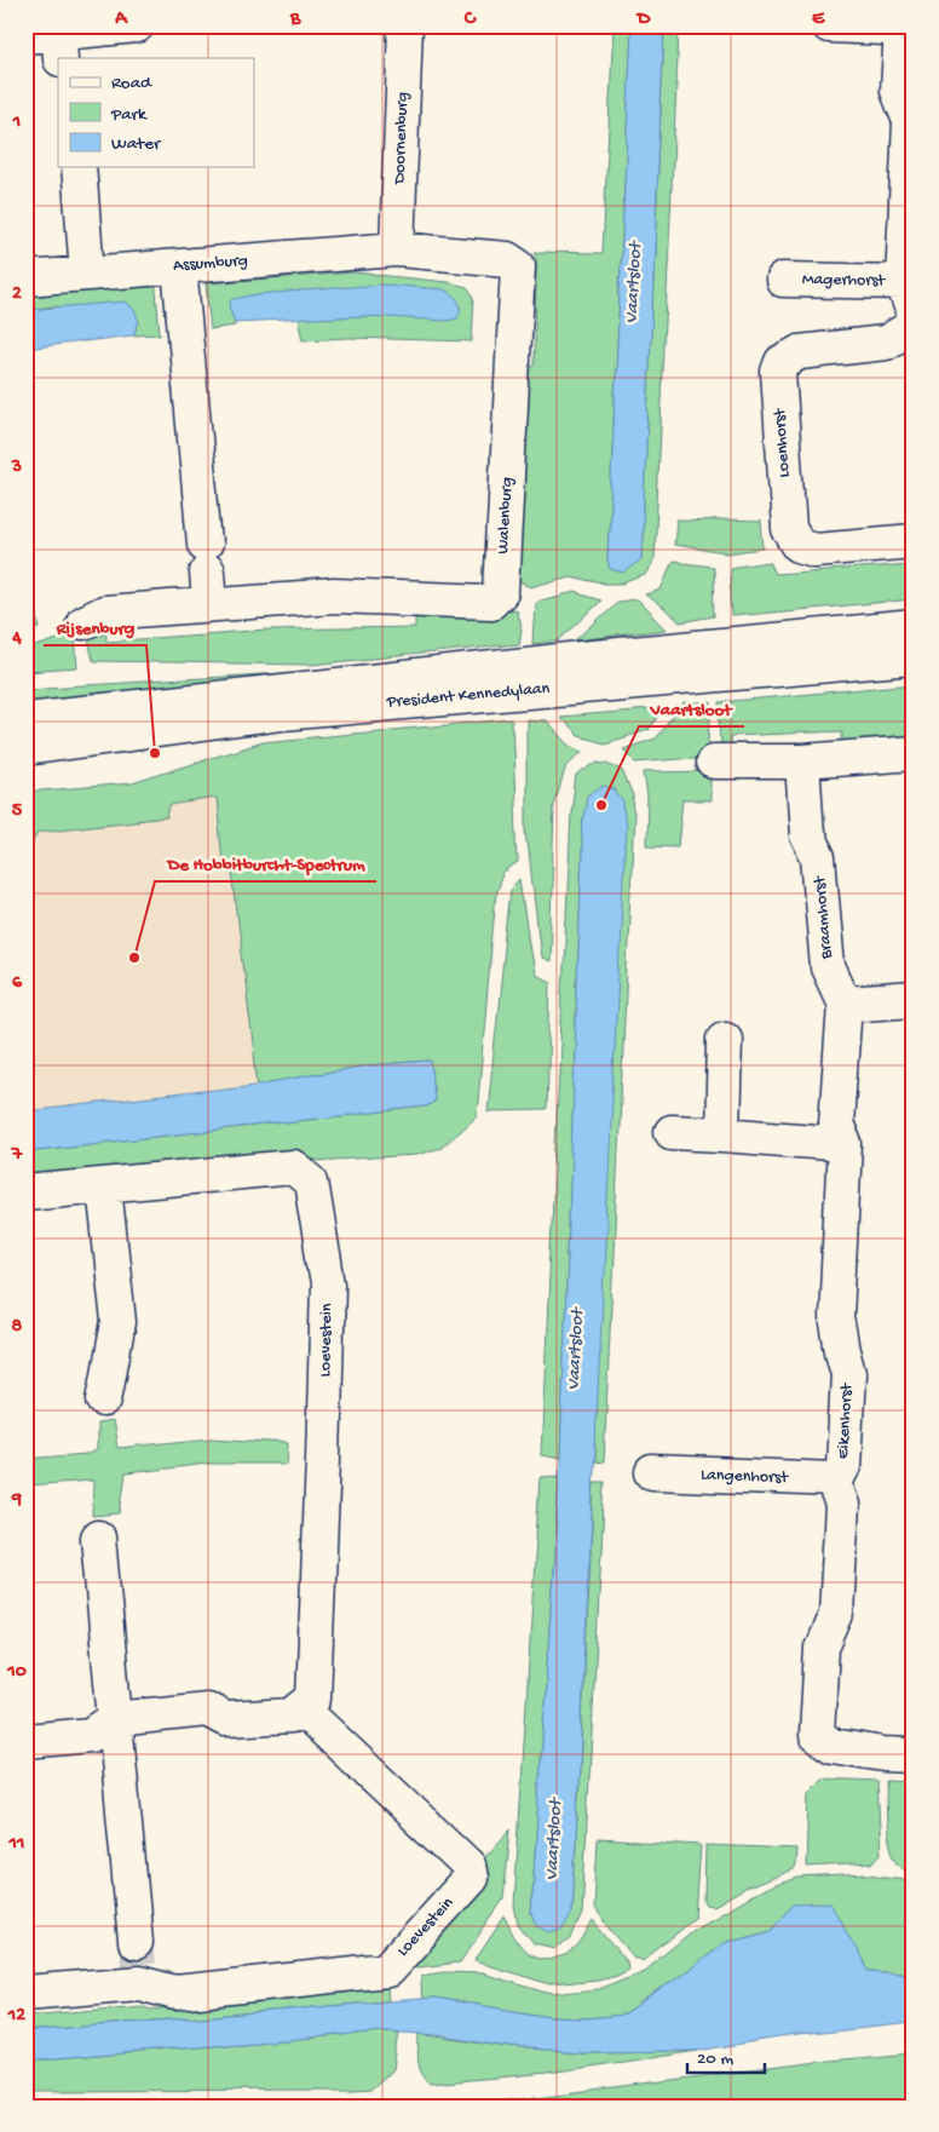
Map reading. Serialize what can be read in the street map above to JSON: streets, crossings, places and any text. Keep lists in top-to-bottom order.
{
  "streets": {
    "street": [
      "Doornenburg",
      "Assumburg",
      "Magerhorst",
      "Loenhorst",
      "Walenburg",
      "President Kennedylaan",
      "Braamhorst",
      "Loevestein",
      "Eikenhorst",
      "Langenhorst"
    ]
  },
  "crossings": [
    ["Doornenburg", "Assumburg"],
    ["Doornenburg", "Walenburg"],
    ["Assumburg", "Walenburg"],
    ["Braamhorst", "Eikenhorst"],
    ["Eikenhorst", "Langenhorst"]
  ],
  "water": ["Vaartsloot"],
  "places": ["Rijsenburg", "Vaartsloot", "De Hobbitburcht-Spectrum"],
  "legend": ["Road", "Park", "Water"],
  "scale_bar": "20 m",
  "grid": {
    "columns": [
      "A",
      "B",
      "C",
      "D",
      "E"
    ],
    "rows": [
      "1",
      "2",
      "3",
      "4",
      "5",
      "6",
      "7",
      "8",
      "9",
      "10",
      "11",
      "12"
    ]
  }
}
